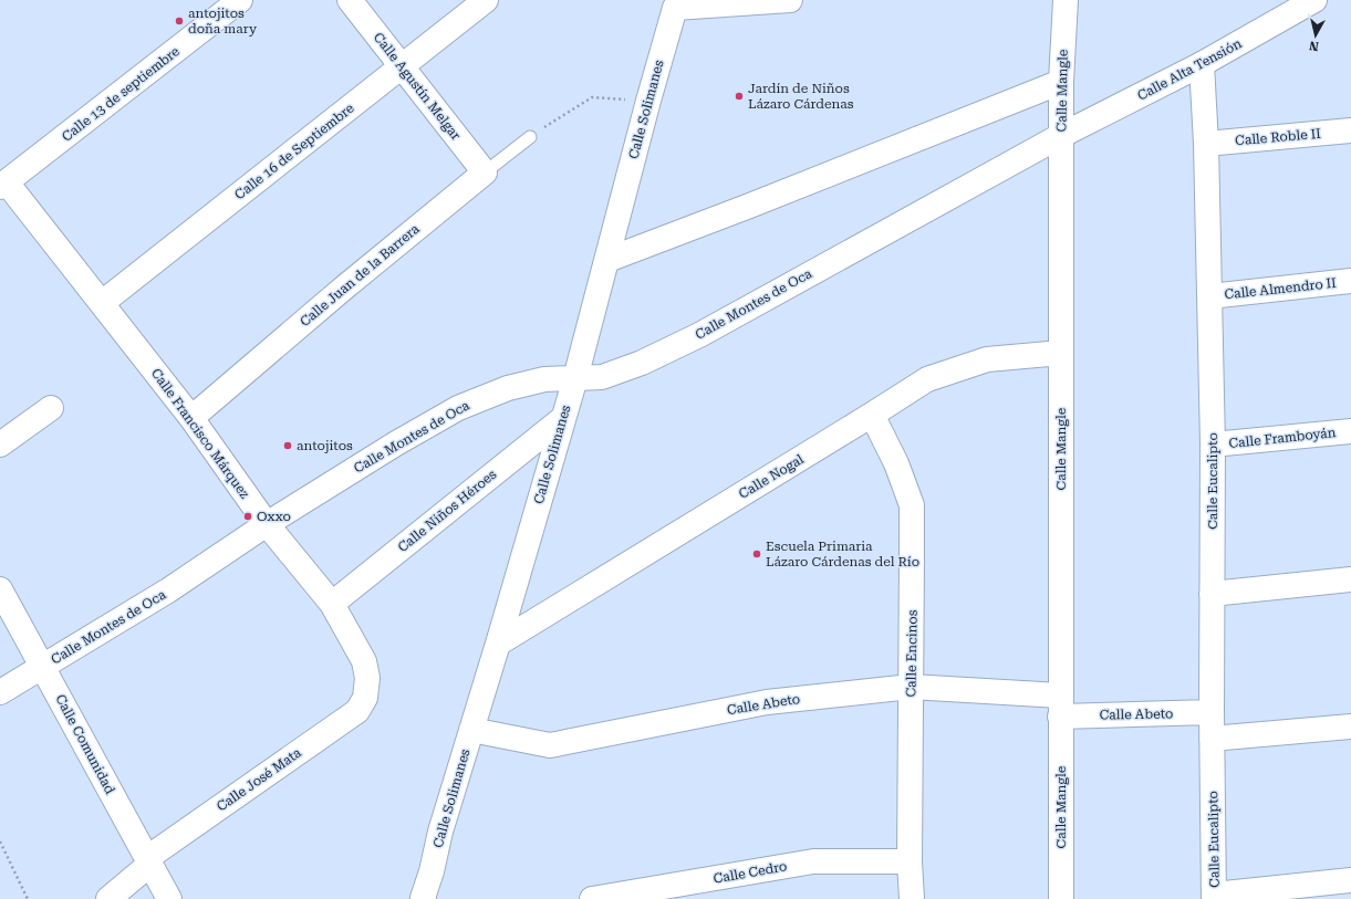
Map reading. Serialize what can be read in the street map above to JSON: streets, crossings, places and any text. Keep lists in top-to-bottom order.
{
  "streets": {
    "street": [
      "Calle Alta Tensión",
      "Calle Agustín Melgar",
      "Calle Mangle",
      "Calle 13 de septiembre",
      "Calle Solimanes",
      "Calle Roble II",
      "Calle 16 de Septiembre",
      "Calle Juan de la Barrera",
      "Calle Almendro II",
      "Calle Montes de Oca",
      "Calle Francisco Márquez",
      "Calle Framboyán",
      "Calle Nogal",
      "Calle Eucalipto",
      "Calle Niños Héroes",
      "Calle Encinos",
      "Calle Abeto",
      "Calle Comunidad",
      "Calle José Mata",
      "Calle Cedro"
    ]
  },
  "crossings": [
    ["Calle Alta Tensión", "Calle Mangle"],
    ["Calle Alta Tensión", "Calle Montes de Oca"],
    ["Calle Alta Tensión", "Calle Eucalipto"],
    ["Calle Agustín Melgar", "Calle 16 de Septiembre"],
    ["Calle Agustín Melgar", "Calle Juan de la Barrera"],
    ["Calle Mangle", "Calle Montes de Oca"],
    ["Calle Mangle", "Calle Nogal"],
    ["Calle Mangle", "Calle Abeto"],
    ["Calle 13 de septiembre", "Calle Francisco Márquez"],
    ["Calle Solimanes", "Calle Montes de Oca"],
    ["Calle Solimanes", "Calle Nogal"],
    ["Calle Solimanes", "Calle Niños Héroes"],
    ["Calle Solimanes", "Calle Abeto"],
    ["Calle Roble II", "Calle Eucalipto"],
    ["Calle 16 de Septiembre", "Calle Francisco Márquez"],
    ["Calle Juan de la Barrera", "Calle Francisco Márquez"],
    ["Calle Almendro II", "Calle Eucalipto"],
    ["Calle Montes de Oca", "Calle Francisco Márquez"],
    ["Calle Montes de Oca", "Calle Comunidad"],
    ["Calle Francisco Márquez", "Calle Niños Héroes"],
    ["Calle Francisco Márquez", "Calle José Mata"],
    ["Calle Framboyán", "Calle Eucalipto"],
    ["Calle Nogal", "Calle Encinos"],
    ["Calle Eucalipto", "Calle Abeto"],
    ["Calle Encinos", "Calle Abeto"],
    ["Calle Encinos", "Calle Cedro"],
    ["Calle Comunidad", "Calle José Mata"]
  ],
  "places": [
    "antojitos doña mary",
    "Jardín de Niños Lázaro Cárdenas",
    "antojitos",
    "Oxxo",
    "Escuela Primaria Lázaro Cárdenas del Río"
  ],
  "north": "bottom"
}
